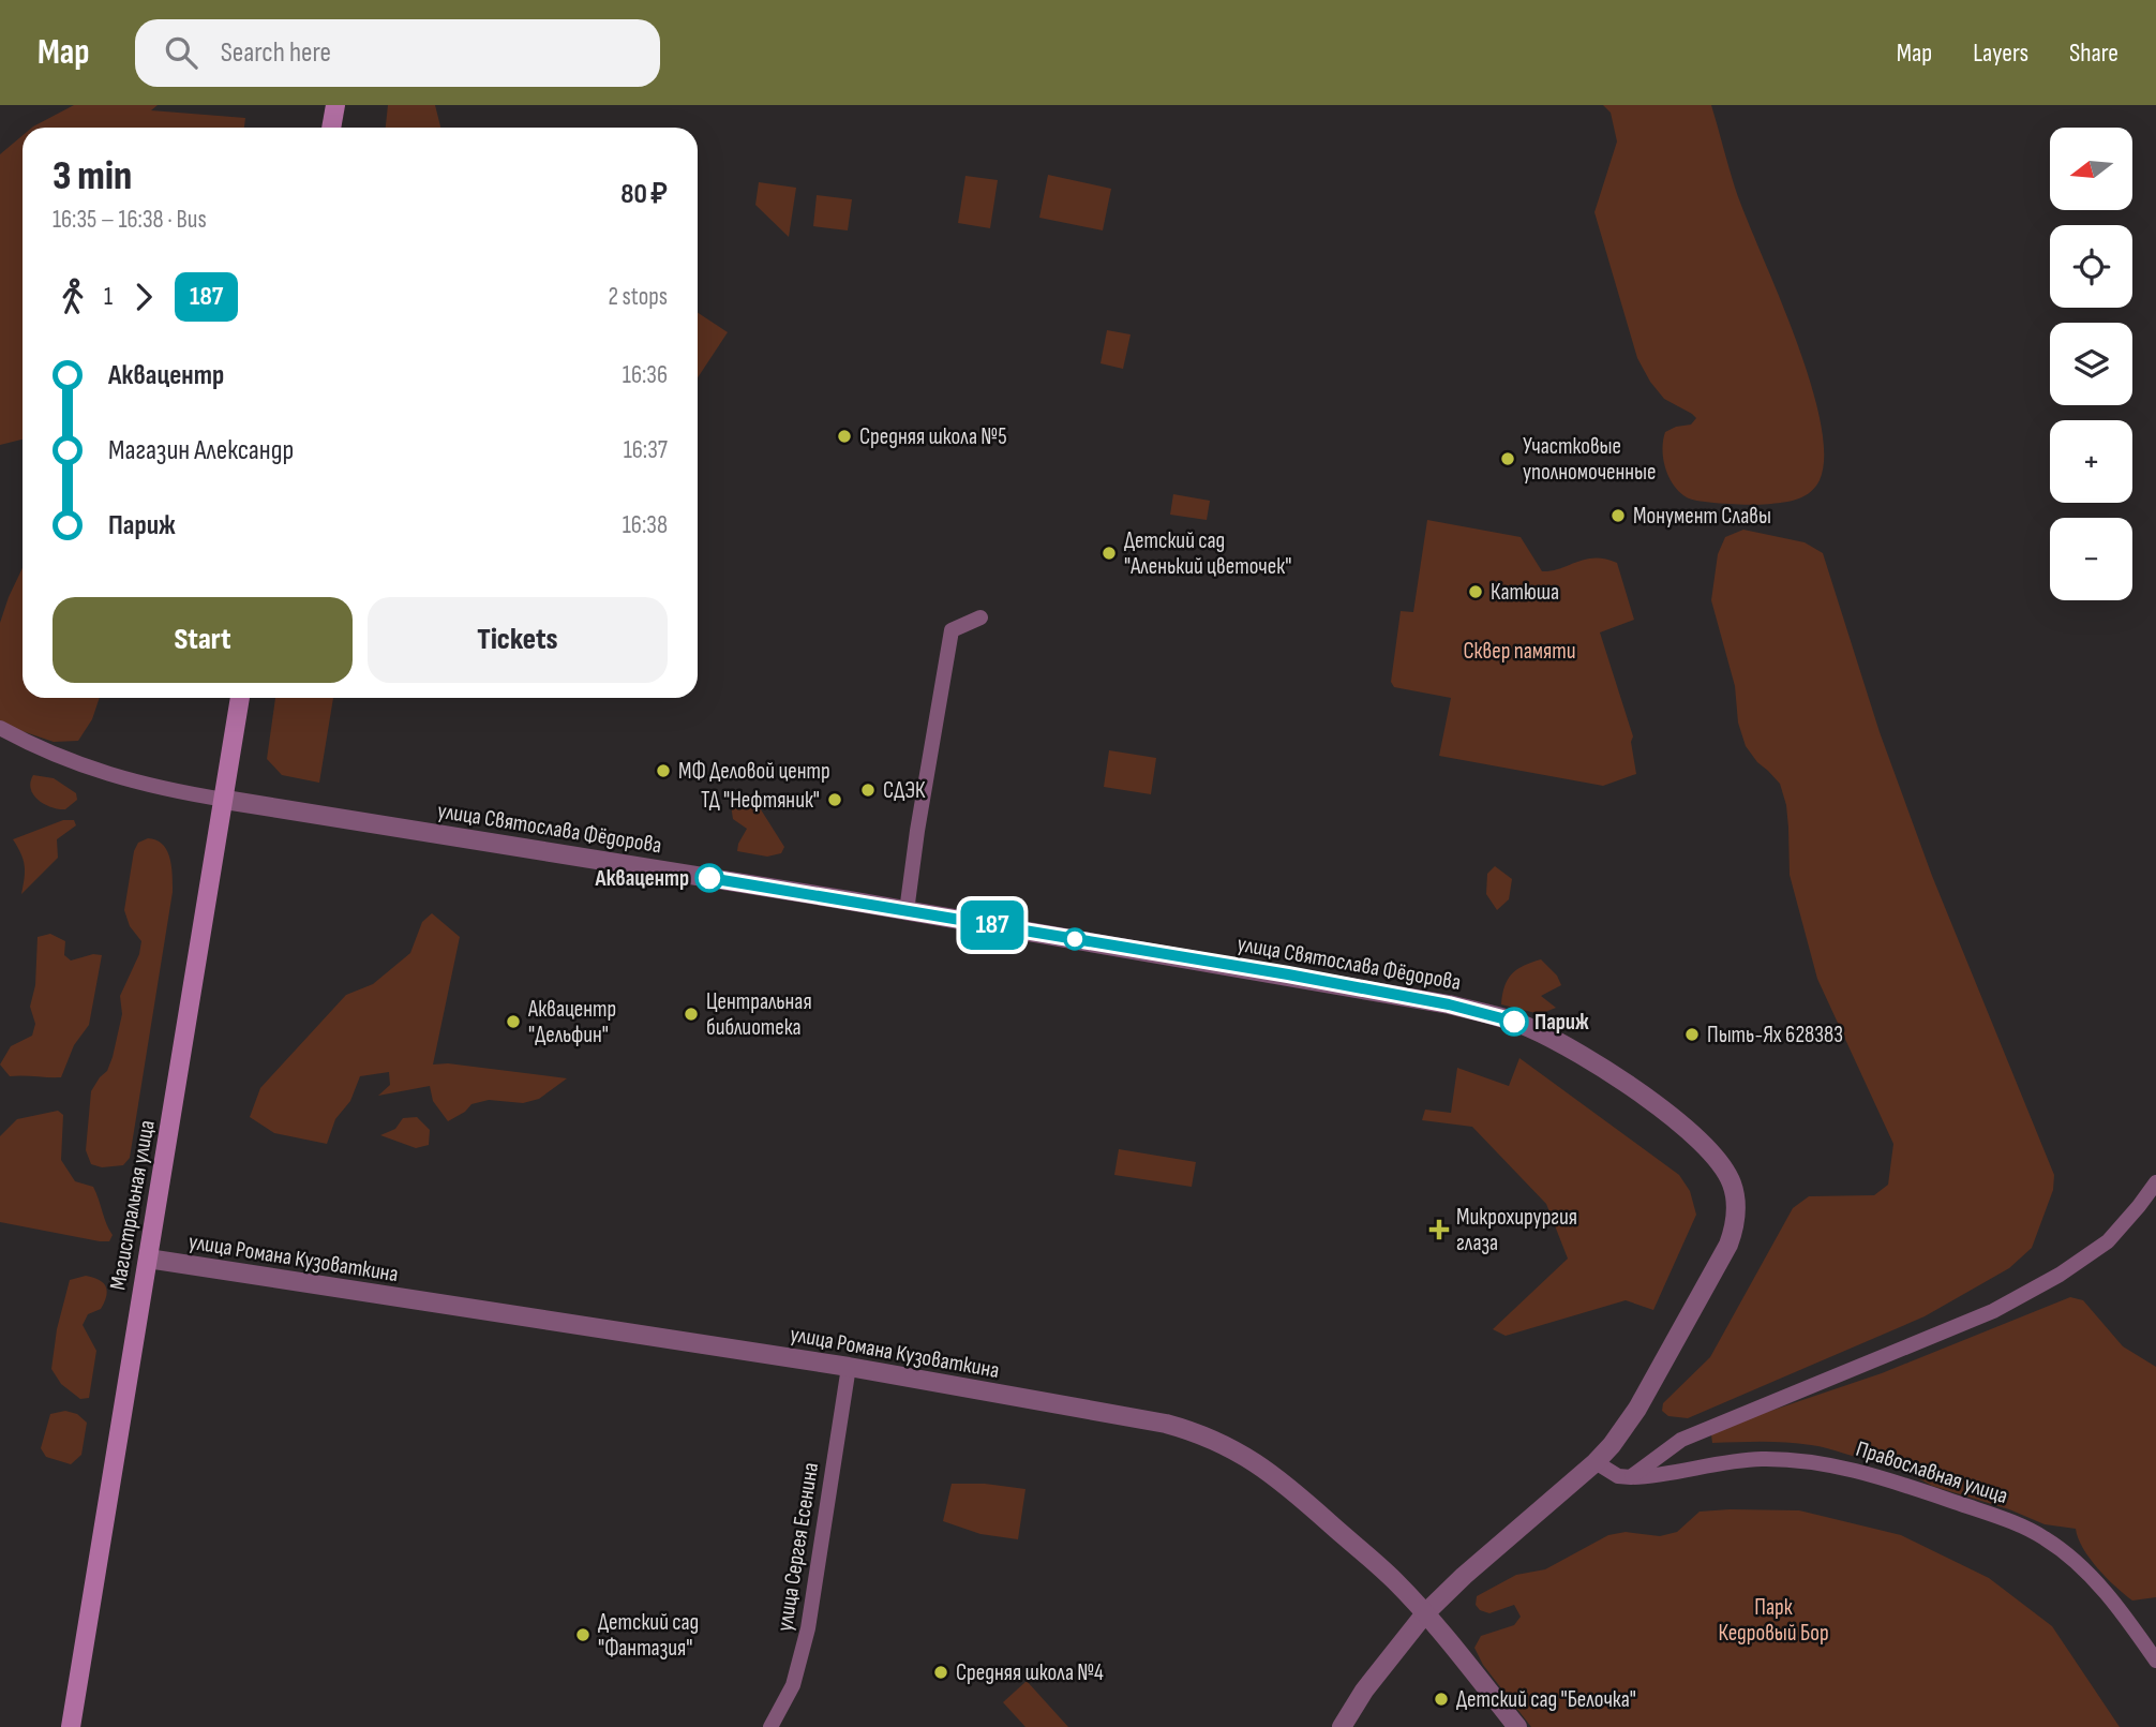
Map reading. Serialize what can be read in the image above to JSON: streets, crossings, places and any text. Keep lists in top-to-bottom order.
{
  "streets": {
    "main road": ["Магистральная улица"],
    "street": [
      "улица Святослава Фёдорова",
      "улица Романа Кузоваткина",
      "Православная улица",
      "улица Сергея Есенина"
    ]
  },
  "crossings": [
    ["улица Святослава Фёдорова", "Магистральная улица"],
    ["улица Святослава Фёдорова", "улица Романа Кузоваткина"],
    ["Магистральная улица", "улица Романа Кузоваткина"],
    ["улица Романа Кузоваткина", "улица Сергея Есенина"]
  ],
  "parks": ["Сквер памяти", "Парк Кедровый Бор"],
  "places": {
    "other": [
      "Средняя школа №5",
      "Участковые уполномоченные",
      "Монумент Славы",
      "Детский сад \"Аленький цветочек\"",
      "Катюша",
      "МФ Деловой центр",
      "СДЭК",
      "ТД \"Нефтяник\"",
      "Аквацентр",
      "Центральная библиотека",
      "Аквацентр \"Дельфин\"",
      "Париж",
      "Пыть-Ях 628383",
      "Детский сад \"Фантазия\"",
      "Средняя школа №4",
      "Детский сад \"Белочка\""
    ],
    "health": ["Микрохирургия глаза"]
  },
  "lines": ["bus line 187"],
  "north": "left",
  "page": {
    "header": "Map",
    "search": "Search here",
    "nav": ["Map", "Layers", "Share"],
    "on_map": "187",
    "map_buttons": ["+", "−"],
    "heading": ["3 min", "16:35 – 16:38 · Bus", "80 ₽"],
    "legs": ["1", "187", "2 stops"],
    "list": [
      {
        "name": "Аквацентр",
        "value": "16:36"
      },
      {
        "name": "Магазин Александр",
        "value": "16:37"
      },
      {
        "name": "Париж",
        "value": "16:38"
      }
    ],
    "buttons": ["Start", "Tickets"]
  }
}
